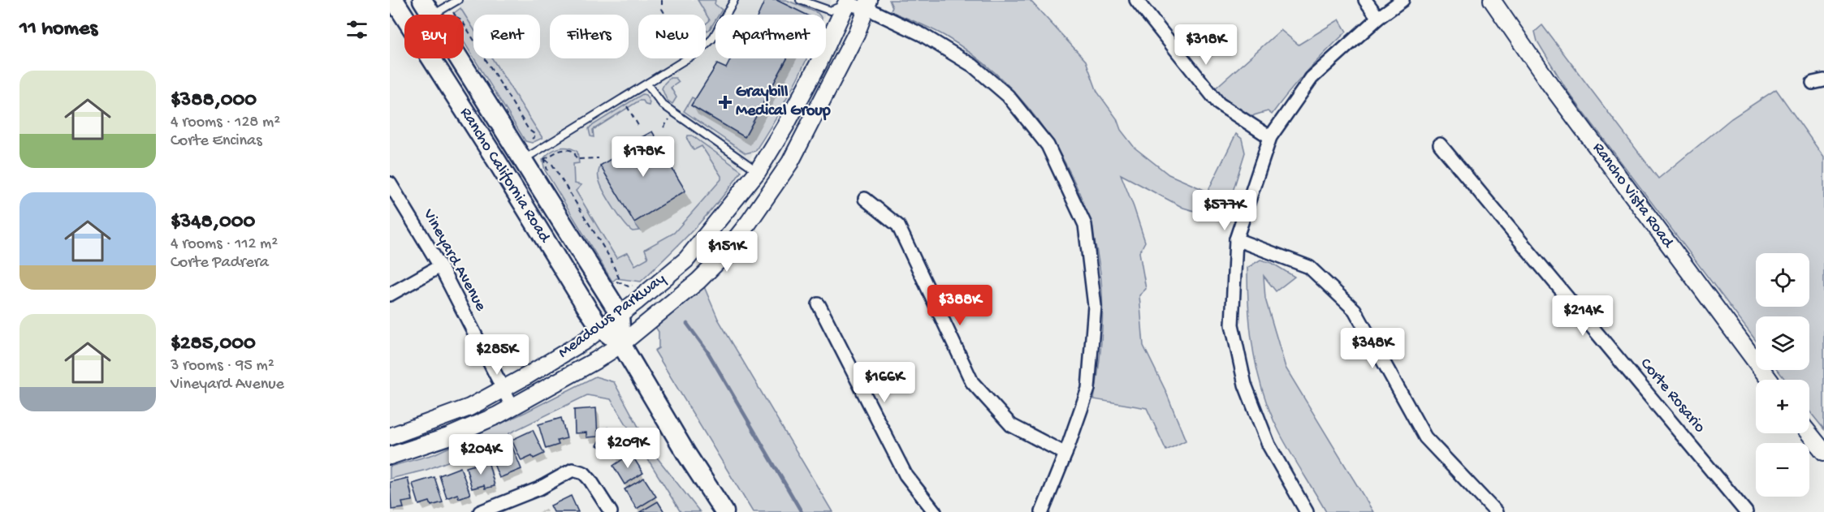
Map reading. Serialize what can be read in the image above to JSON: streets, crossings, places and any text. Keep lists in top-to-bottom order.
{
  "streets": {
    "main road": ["Rancho California Road", "Rancho Vista Road", "Meadows Parkway"],
    "street": ["Vineyard Avenue", "Corte Rosario"]
  },
  "crossings": [
    ["Rancho California Road", "Meadows Parkway"],
    ["Vineyard Avenue", "Meadows Parkway"]
  ],
  "places": {
    "health": ["Graybill Medical Group"]
  },
  "page": {
    "heading": "11 homes",
    "chip": [
      "Buy",
      "Rent",
      "Filters",
      "New",
      "Apartment"
    ],
    "price": [
      "$318K",
      "$178K",
      "$577K",
      "$151K",
      "$388K",
      "$214K",
      "$348K",
      "$285K",
      "$166K",
      "$209K",
      "$204K"
    ],
    "list": [
      {
        "name": "$388,000",
        "note": "4 rooms · 128 m² · Corte Encinas"
      },
      {
        "name": "$348,000",
        "note": "4 rooms · 112 m² · Corte Padrera"
      },
      {
        "name": "$285,000",
        "note": "3 rooms · 95 m² · Vineyard Avenue"
      }
    ],
    "map_buttons": ["+", "−"]
  }
}
